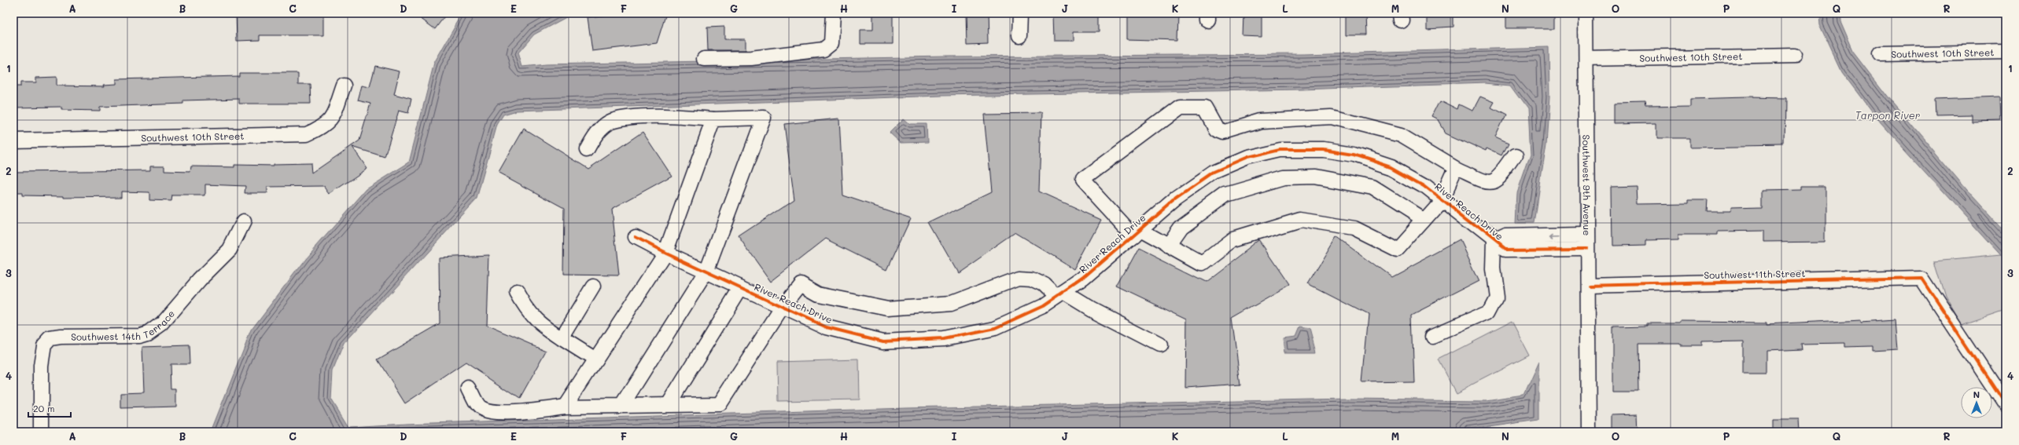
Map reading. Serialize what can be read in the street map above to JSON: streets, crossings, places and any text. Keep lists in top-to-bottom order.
{
  "streets": {
    "street": [
      "Southwest 10th Street",
      "Southwest 9th Avenue",
      "River Reach Drive",
      "Southwest 11th Street",
      "Southwest 14th Terrace"
    ]
  },
  "crossings": [
    ["Southwest 10th Street", "Southwest 9th Avenue"],
    ["Southwest 9th Avenue", "River Reach Drive"],
    ["Southwest 9th Avenue", "Southwest 11th Street"]
  ],
  "water": ["Tarpon River"],
  "scale_bar": "20 m",
  "north": "top",
  "grid": {
    "columns": [
      "A",
      "B",
      "C",
      "D",
      "E",
      "F",
      "G",
      "H",
      "I",
      "J",
      "K",
      "L",
      "M",
      "N",
      "O",
      "P",
      "Q",
      "R"
    ],
    "rows": [
      "1",
      "2",
      "3",
      "4"
    ]
  }
}
